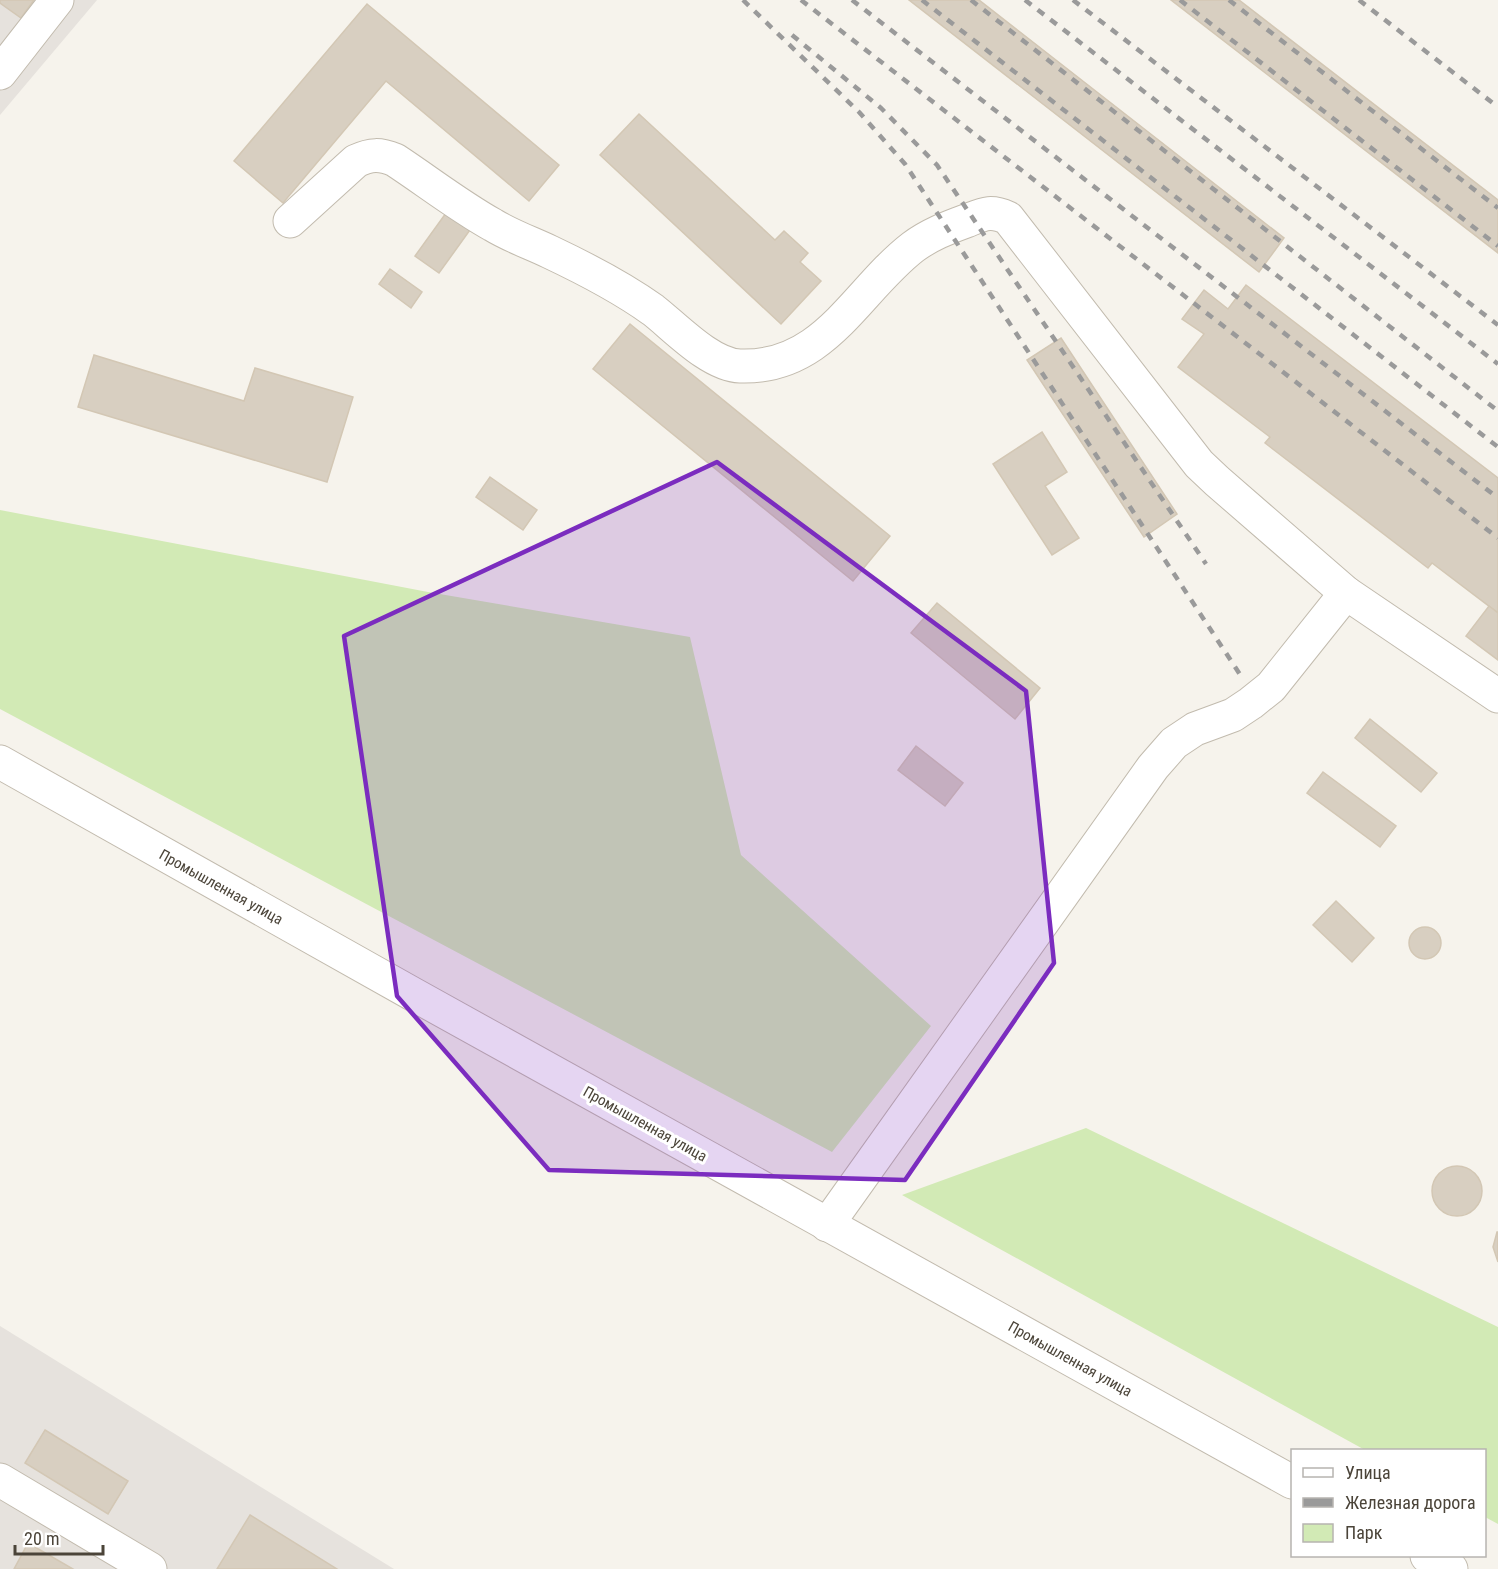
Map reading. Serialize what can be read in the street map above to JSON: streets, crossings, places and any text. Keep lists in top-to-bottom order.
{
  "streets": {
    "street": ["Промышленная улица"]
  },
  "legend": ["Улица", "Железная дорога", "Парк"],
  "scale_bar": "20 m"
}
